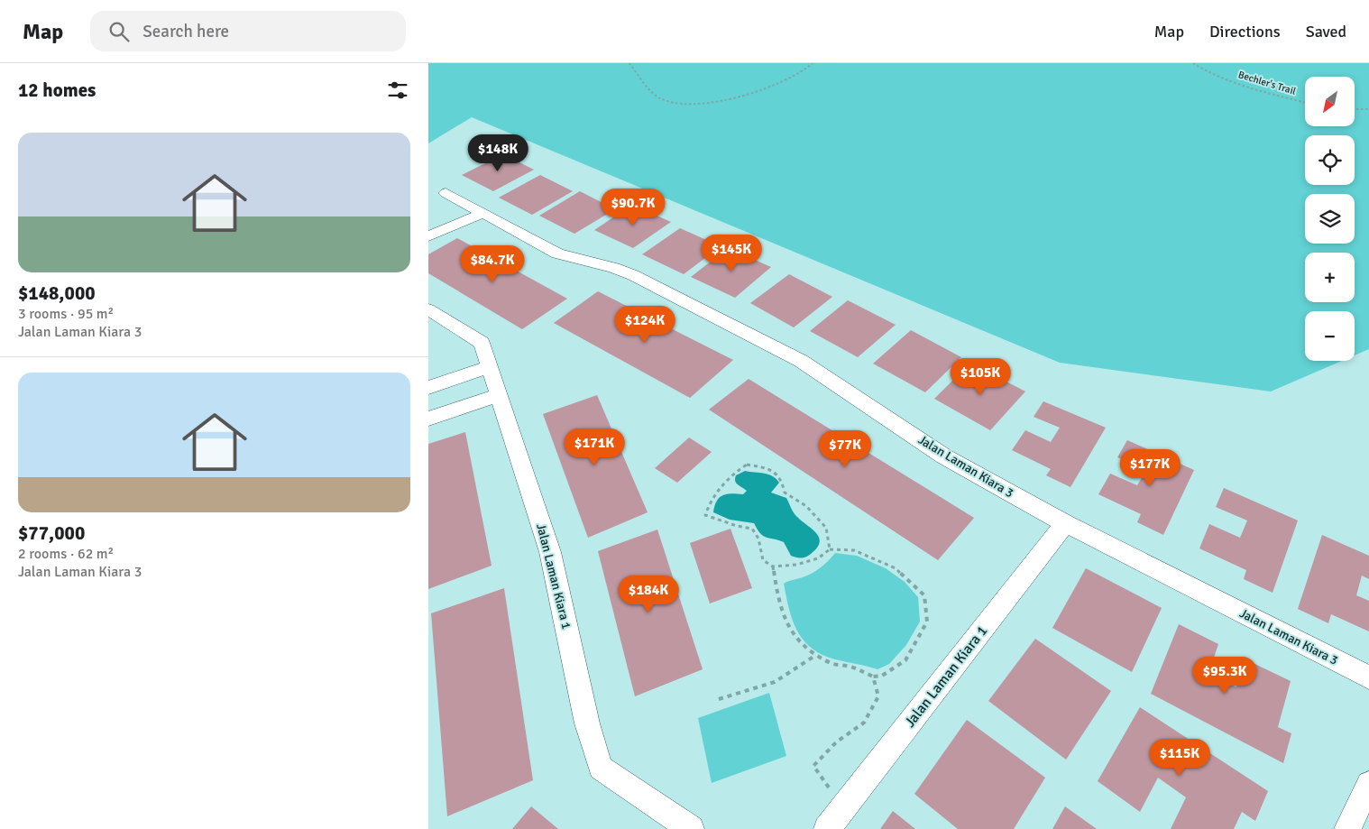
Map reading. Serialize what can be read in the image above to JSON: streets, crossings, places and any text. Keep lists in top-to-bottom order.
{
  "streets": {
    "street": ["Jalan Laman Kiara 3", "Jalan Laman Kiara 1"],
    "path": ["Bechler's Trail"]
  },
  "crossings": [
    ["Jalan Laman Kiara 3", "Jalan Laman Kiara 1"]
  ],
  "north": "bottom left",
  "page": {
    "header": "Map",
    "search": "Search here",
    "nav": ["Map", "Directions", "Saved"],
    "heading": "12 homes",
    "map_buttons": ["+", "−"],
    "list": [
      {
        "name": "$148,000",
        "note": "3 rooms · 95 m² · Jalan Laman Kiara 3"
      },
      {
        "name": "$77,000",
        "note": "2 rooms · 62 m² · Jalan Laman Kiara 3"
      }
    ],
    "price": [
      "$148K",
      "$90.7K",
      "$145K",
      "$84.7K",
      "$124K",
      "$105K",
      "$171K",
      "$77K",
      "$177K",
      "$184K",
      "$95.3K",
      "$115K"
    ]
  }
}
